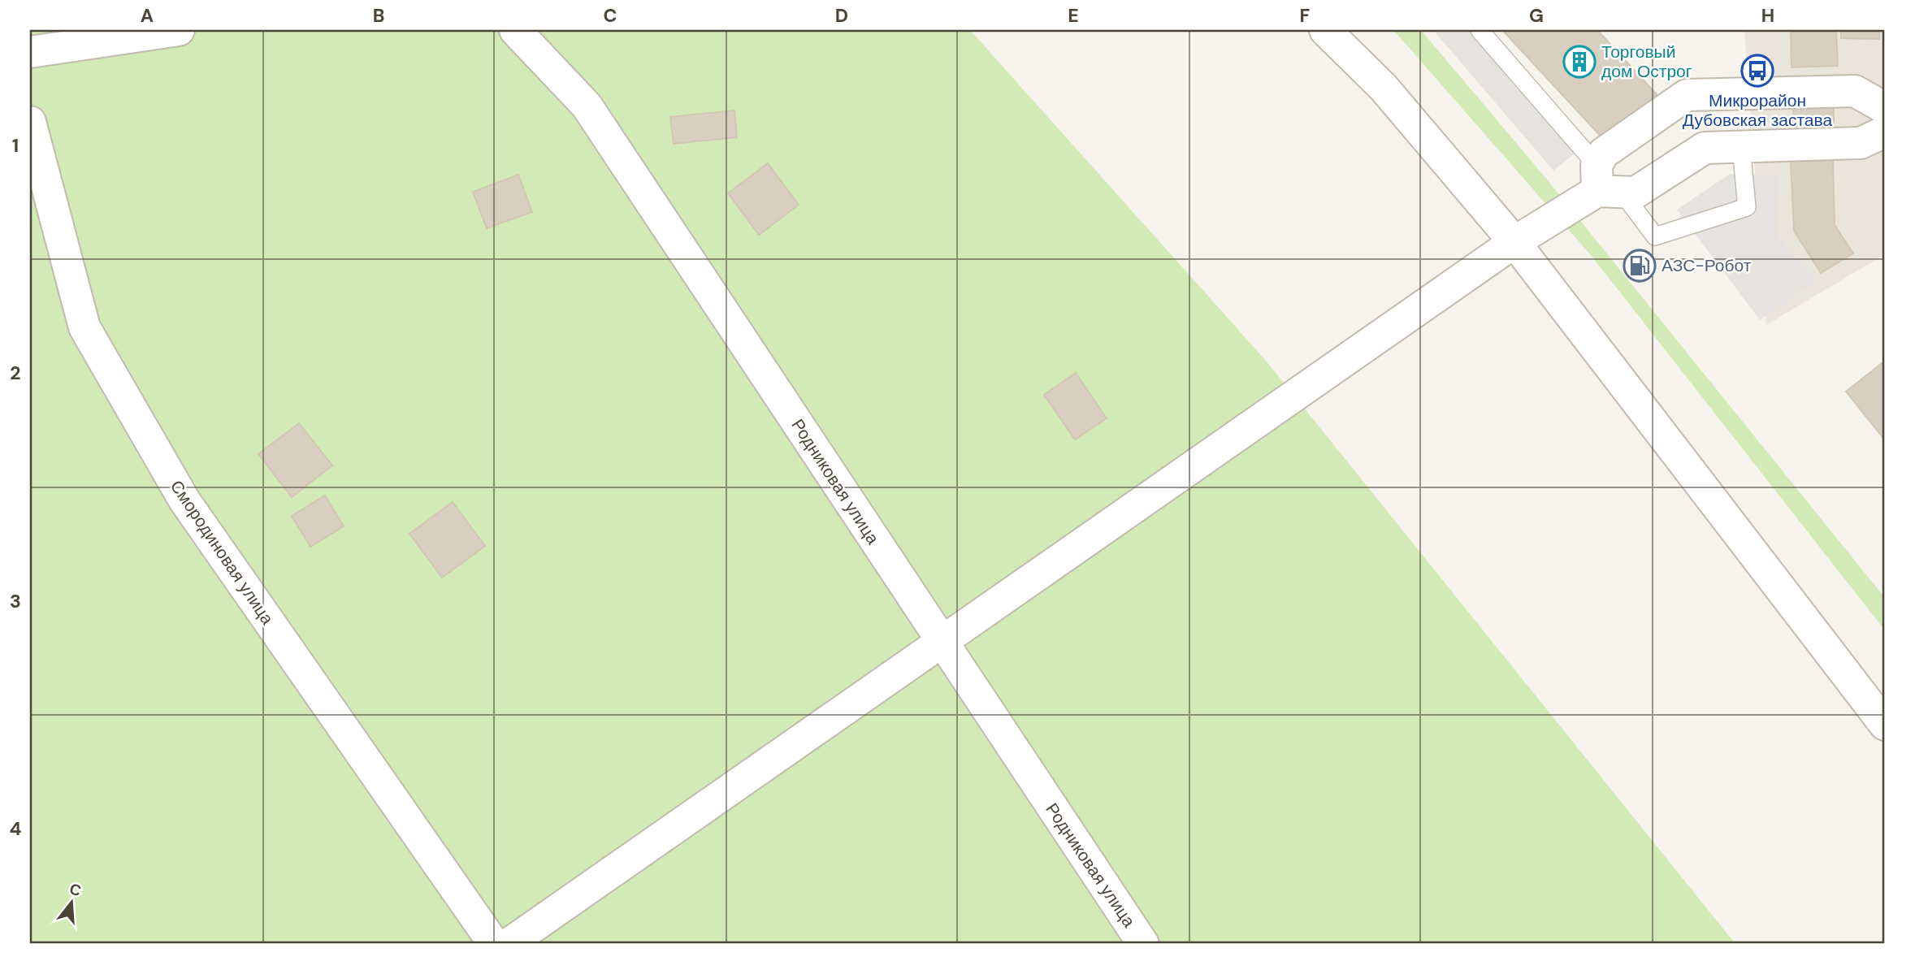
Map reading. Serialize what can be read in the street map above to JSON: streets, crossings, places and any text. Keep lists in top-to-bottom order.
{
  "streets": {
    "street": ["Родниковая улица", "Смородиновая улица"]
  },
  "places": {
    "building": ["Торговый дом Острог"],
    "bus stop": ["Микрорайон Дубовская застава"],
    "fuel station": ["АЗС-Робот"]
  },
  "north": "top",
  "grid": {
    "columns": [
      "A",
      "B",
      "C",
      "D",
      "E",
      "F",
      "G",
      "H"
    ],
    "rows": [
      "1",
      "2",
      "3",
      "4"
    ]
  }
}
